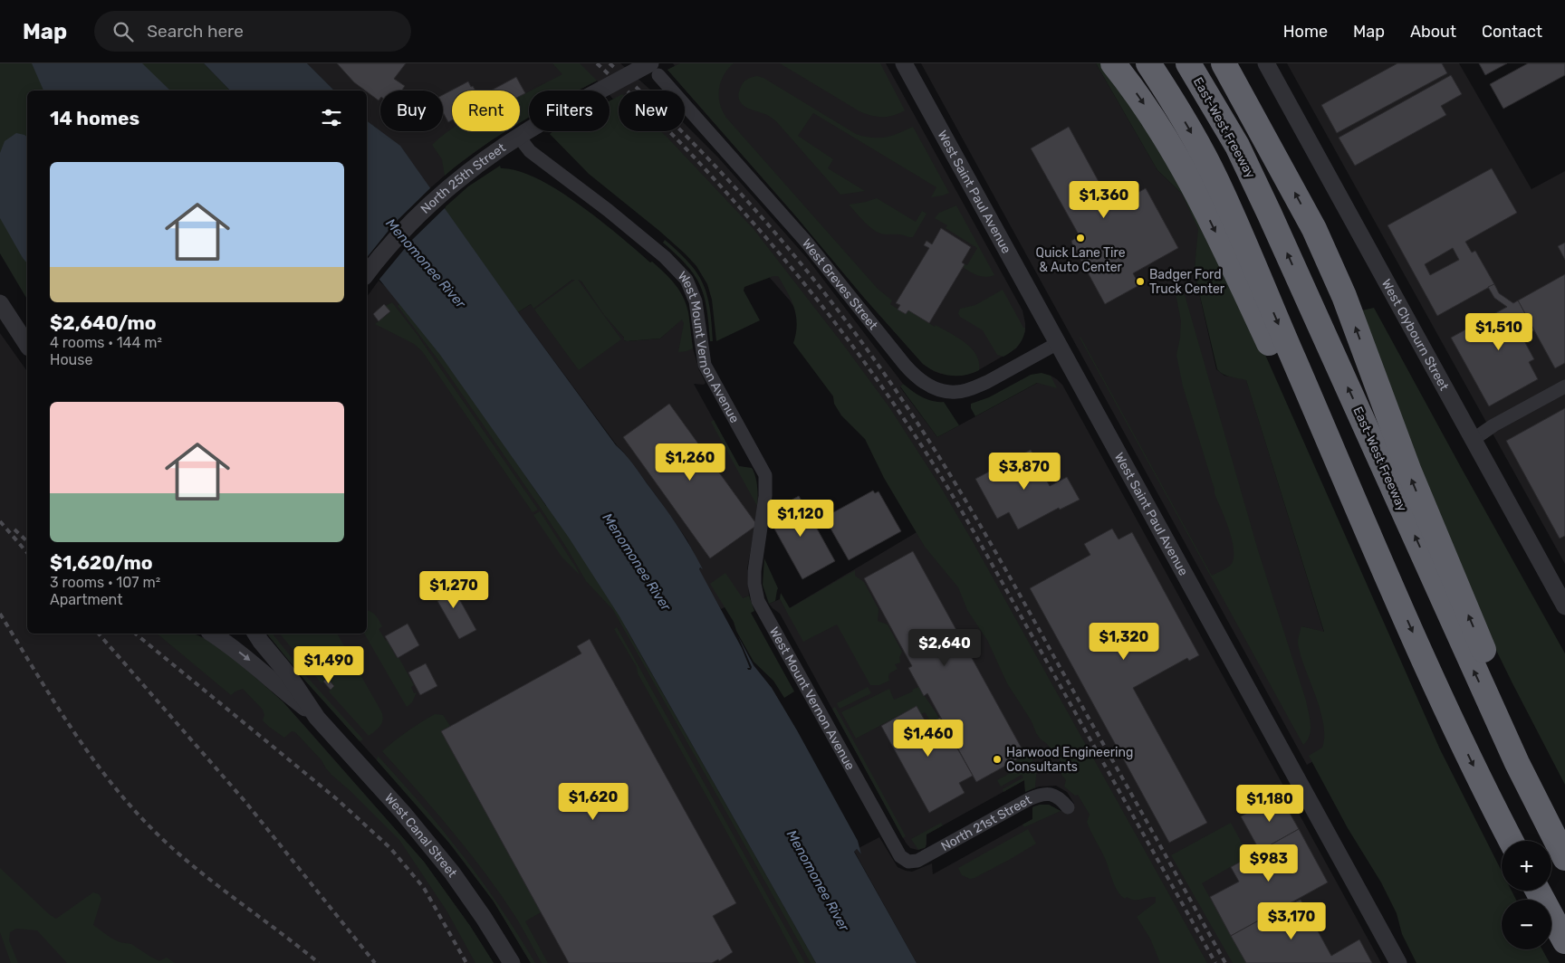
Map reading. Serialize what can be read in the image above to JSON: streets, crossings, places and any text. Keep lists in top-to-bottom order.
{
  "streets": {
    "highway": ["East-West Freeway"],
    "street": [
      "North 25th Street",
      "West Saint Paul Avenue",
      "West Greves Street",
      "West Clybourn Street",
      "West Mount Vernon Avenue",
      "North 21st Street",
      "West Canal Street"
    ]
  },
  "crossings": [
    ["North 25th Street", "West Greves Street"],
    ["North 25th Street", "West Mount Vernon Avenue"],
    ["West Saint Paul Avenue", "West Greves Street"],
    ["West Mount Vernon Avenue", "North 21st Street"]
  ],
  "water": ["Menomonee River"],
  "places": ["Quick Lane Tire & Auto Center", "Badger Ford Truck Center", "Harwood Engineering Consultants"],
  "page": {
    "header": "Map",
    "search": "Search here",
    "nav": [
      "Home",
      "Map",
      "About",
      "Contact"
    ],
    "chip": [
      "Buy",
      "Rent",
      "Filters",
      "New"
    ],
    "heading": "14 homes",
    "list": [
      {
        "name": "$2,640/mo",
        "note": "4 rooms · 144 m² · House"
      },
      {
        "name": "$1,620/mo",
        "note": "3 rooms · 107 m² · Apartment"
      }
    ],
    "price": [
      "$1,360",
      "$1,510",
      "$1,260",
      "$3,870",
      "$1,120",
      "$1,270",
      "$1,320",
      "$2,640",
      "$1,490",
      "$1,460",
      "$1,620",
      "$1,180",
      "$983",
      "$3,170"
    ],
    "map_buttons": ["+", "−"]
  }
}
